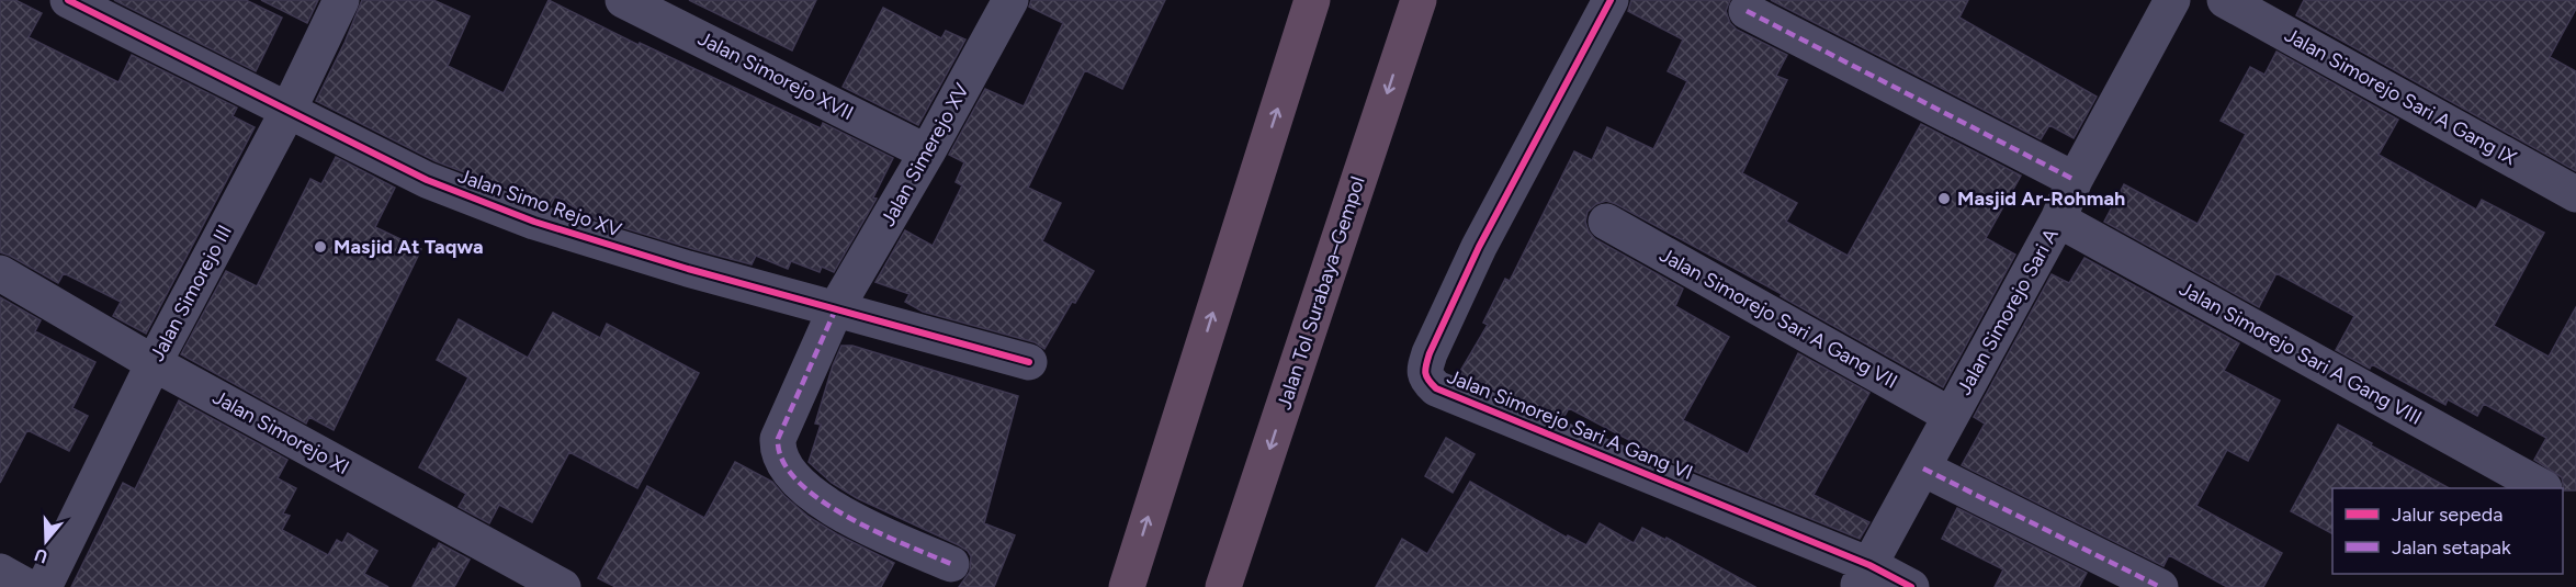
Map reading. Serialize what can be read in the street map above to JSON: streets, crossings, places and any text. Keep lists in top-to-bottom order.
{
  "streets": {
    "highway": ["Jalan Tol Surabaya–Gempol"],
    "street": [
      "Jalan Simorejo XVII",
      "Jalan Simorejo Sari A Gang IX",
      "Jalan Simerejo XV",
      "Jalan Simo Rejo XV",
      "Jalan Simorejo III",
      "Jalan Simorejo Sari A",
      "Jalan Simorejo Sari A Gang VII",
      "Jalan Simorejo Sari A Gang VIII",
      "Jalan Simorejo Sari A Gang VI",
      "Jalan Simorejo XI"
    ]
  },
  "crossings": [
    ["Jalan Simorejo XVII", "Jalan Simerejo XV"],
    ["Jalan Simerejo XV", "Jalan Simo Rejo XV"],
    ["Jalan Simo Rejo XV", "Jalan Simorejo III"],
    ["Jalan Simorejo III", "Jalan Simorejo XI"],
    ["Jalan Simorejo Sari A", "Jalan Simorejo Sari A Gang VII"],
    ["Jalan Simorejo Sari A", "Jalan Simorejo Sari A Gang VIII"],
    ["Jalan Simorejo Sari A", "Jalan Simorejo Sari A Gang VI"]
  ],
  "places": ["Masjid Ar-Rohmah", "Masjid At Taqwa"],
  "legend": ["Jalur sepeda", "Jalan setapak"],
  "north": "bottom"
}
